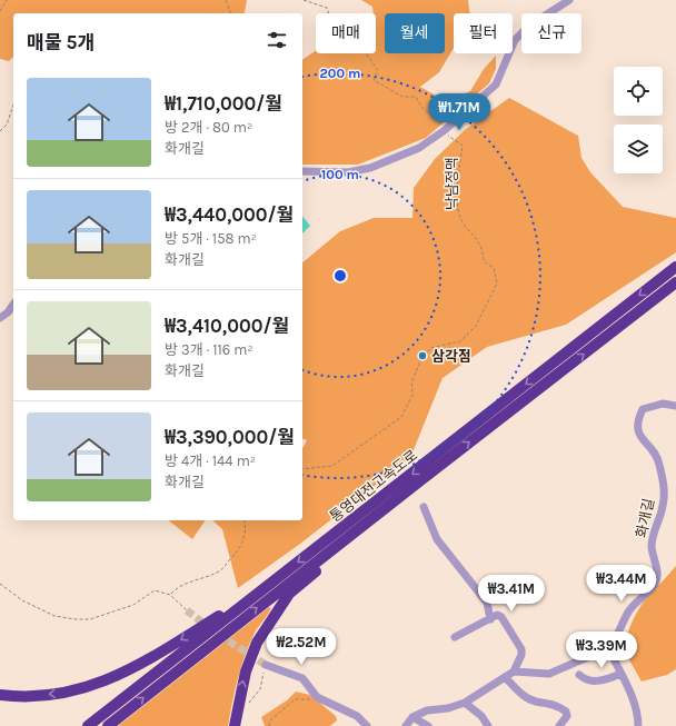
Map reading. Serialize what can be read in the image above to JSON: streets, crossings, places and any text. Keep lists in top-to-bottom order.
{
  "streets": {
    "highway": ["통영대전고속도로"],
    "street": ["화개길"],
    "path": ["낙남정맥"]
  },
  "places": ["삼각점"],
  "page": {
    "chip": [
      "매매",
      "월세",
      "필터",
      "신규"
    ],
    "heading": "매물 5개",
    "list": [
      {
        "name": "₩1,710,000/월",
        "note": "방 2개 · 80 m² · 화개길"
      },
      {
        "name": "₩3,440,000/월",
        "note": "방 5개 · 158 m² · 화개길"
      },
      {
        "name": "₩3,410,000/월",
        "note": "방 3개 · 116 m² · 화개길"
      },
      {
        "name": "₩3,390,000/월",
        "note": "방 4개 · 144 m² · 화개길"
      }
    ],
    "price": [
      "₩1.71M",
      "₩3.44M",
      "₩3.41M",
      "₩2.52M",
      "₩3.39M"
    ]
  },
  "rings": ["200 m", "100 m"]
}
